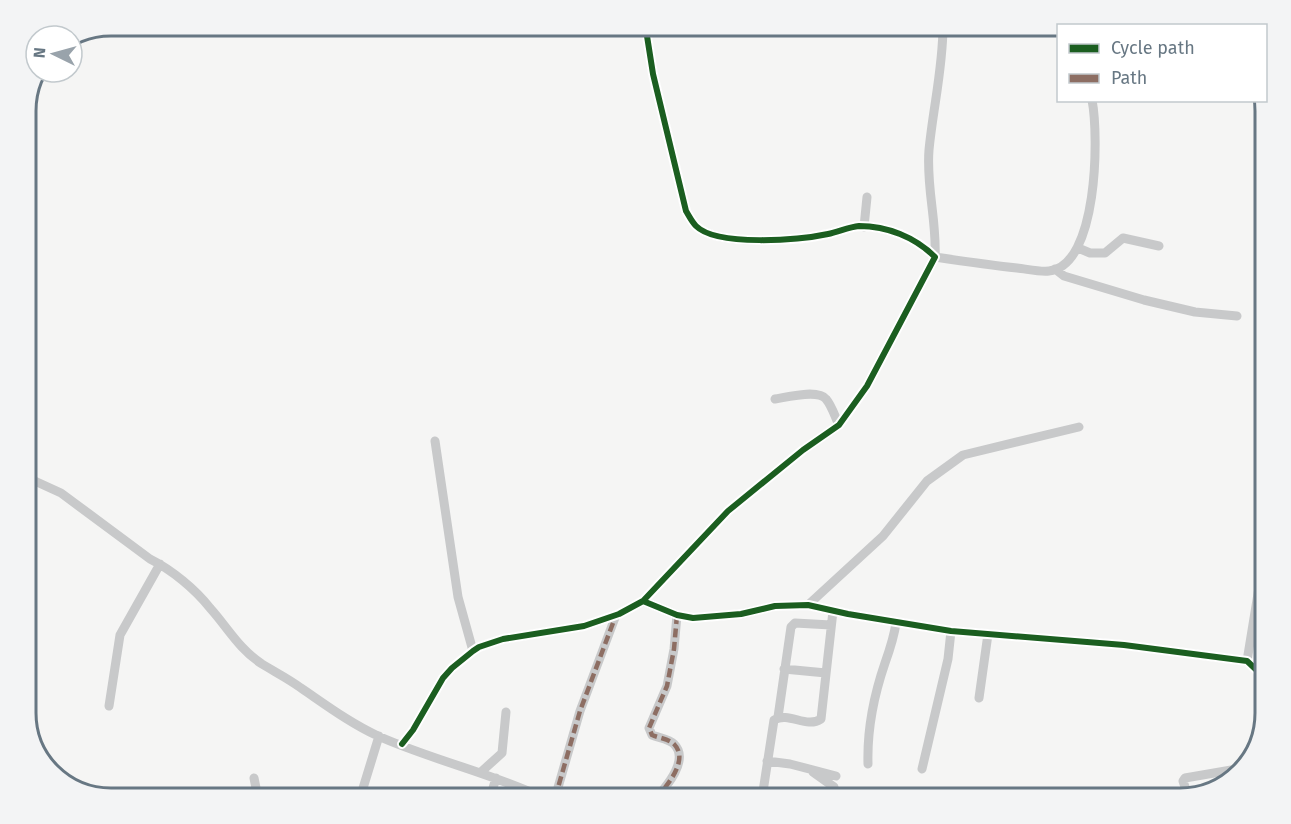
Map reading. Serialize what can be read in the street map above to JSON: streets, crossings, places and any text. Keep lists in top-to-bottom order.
{
  "legend": ["Cycle path", "Path"],
  "north": "left"
}
